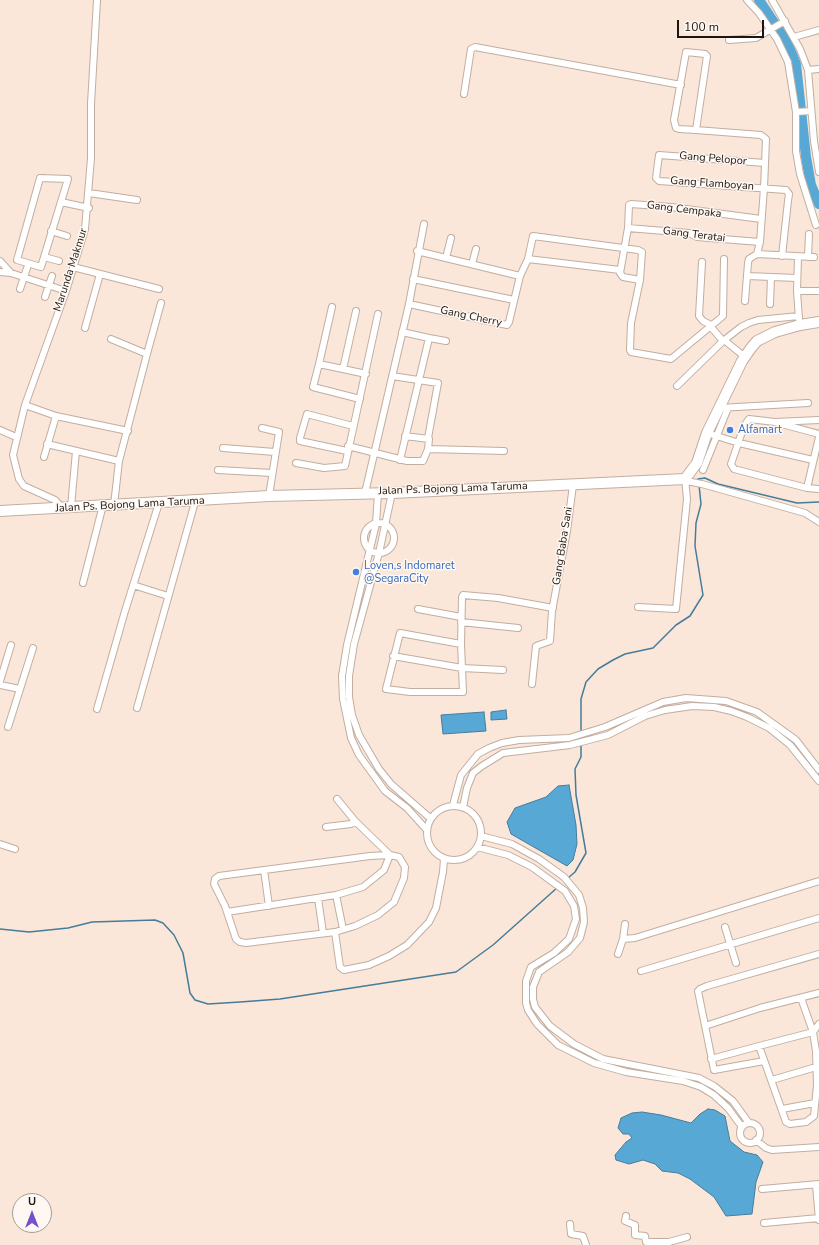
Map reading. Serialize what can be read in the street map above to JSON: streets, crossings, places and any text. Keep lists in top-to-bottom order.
{
  "streets": {
    "main road": ["Jalan Ps. Bojong Lama Taruma"],
    "street": [
      "Gang Pelopor",
      "Gang Flamboyan",
      "Gang Cempaka",
      "Gang Teratai",
      "Marunda Makmur",
      "Gang Cherry",
      "Gang Baba Sani"
    ]
  },
  "crossings": [
    ["Gang Pelopor", "Gang Flamboyan"],
    ["Gang Cempaka", "Gang Teratai"],
    ["Marunda Makmur", "Jalan Ps. Bojong Lama Taruma"],
    ["Jalan Ps. Bojong Lama Taruma", "Gang Baba Sani"]
  ],
  "places": ["Alfamart", "Loven,s Indomaret @SegaraCity"],
  "scale_bar": "100 m",
  "north": "top"
}
